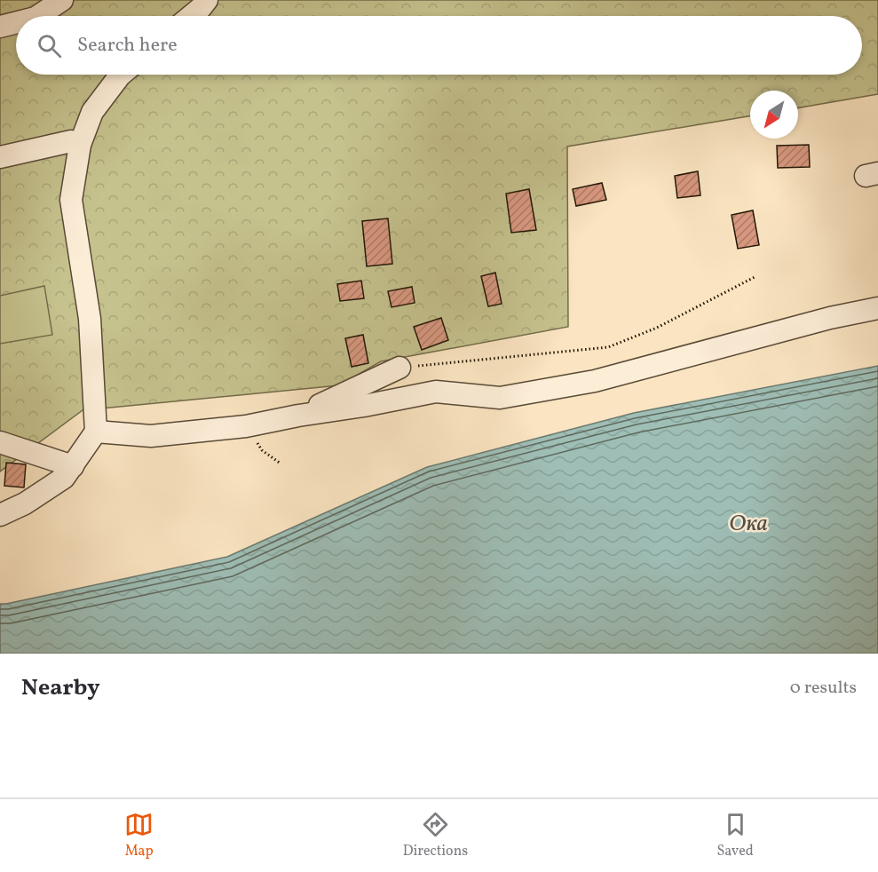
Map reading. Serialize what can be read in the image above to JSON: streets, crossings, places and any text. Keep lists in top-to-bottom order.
{
  "water": ["Ока"],
  "north": "bottom left",
  "page": {
    "search": "Search here",
    "heading": ["Nearby", "0 results"],
    "nav": ["Map", "Directions", "Saved"]
  }
}
